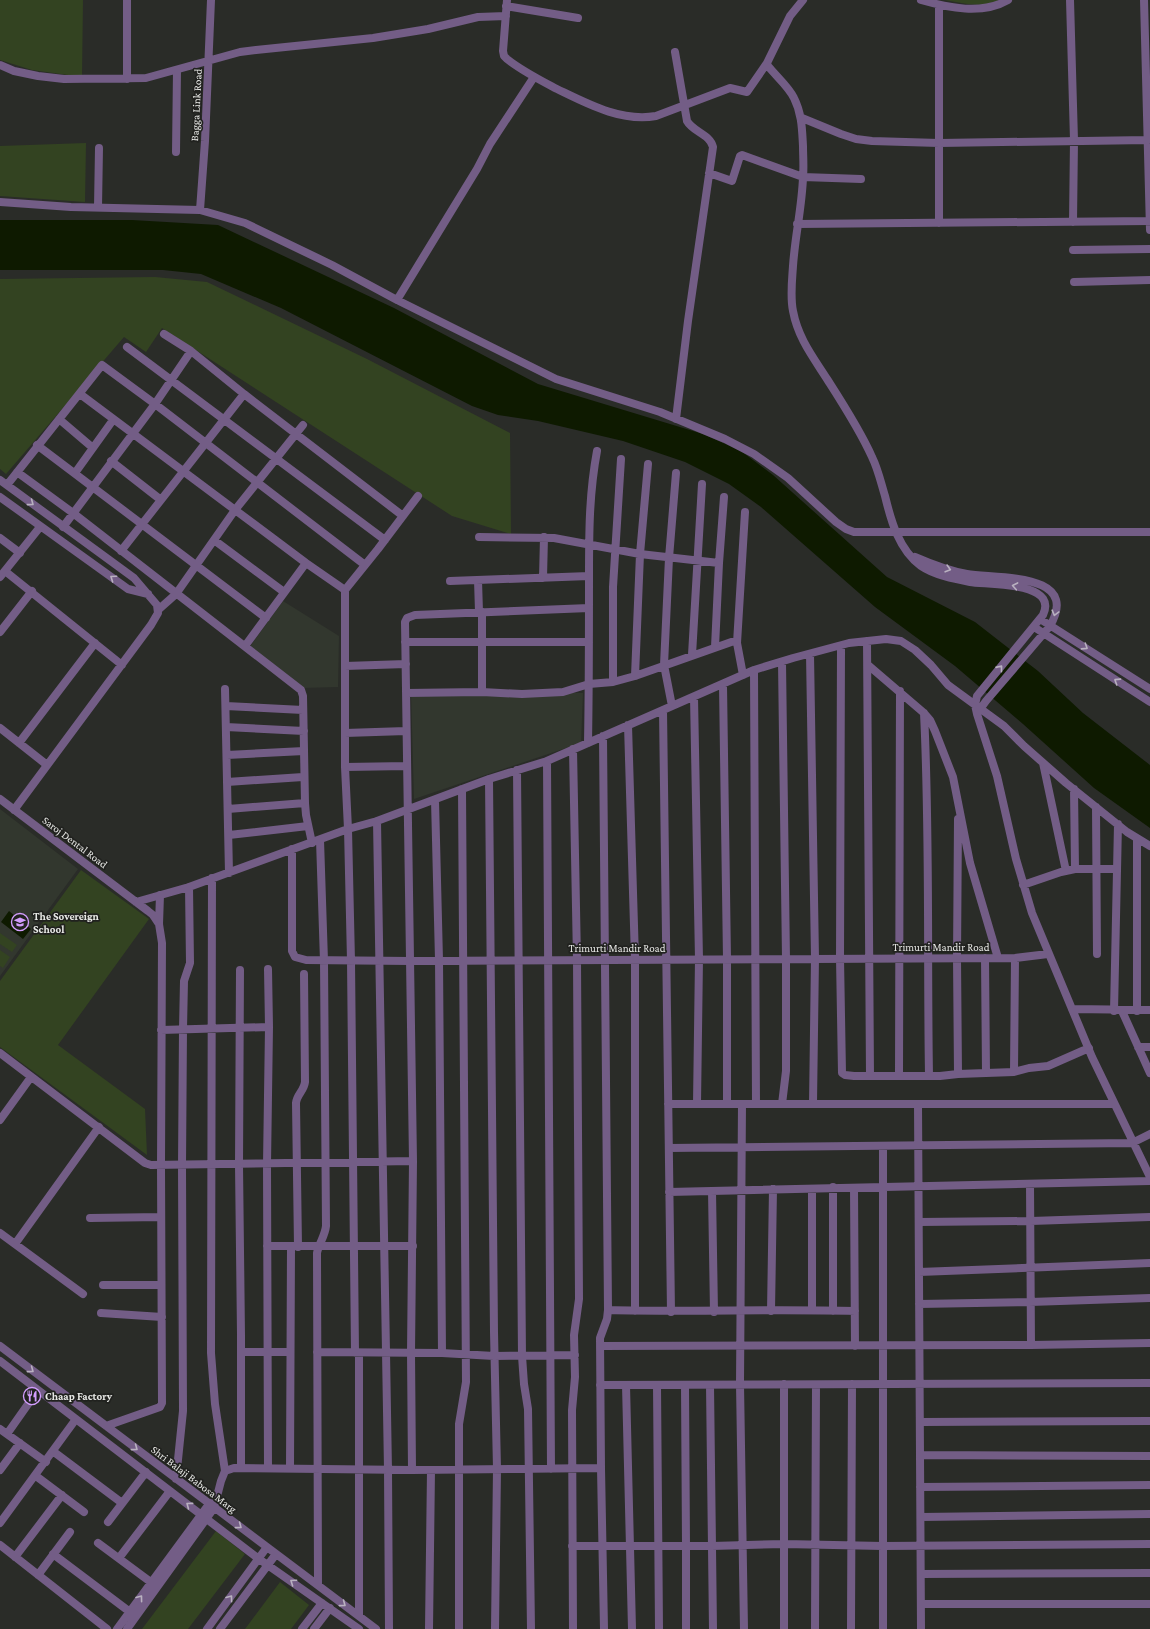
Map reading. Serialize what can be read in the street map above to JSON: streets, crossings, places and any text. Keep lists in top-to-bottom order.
{
  "streets": {
    "street": [
      "Bagga Link Road",
      "Saroj Dental Road",
      "Trimurti Mandir Road",
      "Shri Balaji Babosa Marg"
    ]
  },
  "places": {
    "school or university": ["The Sovereign School"],
    "restaurant": ["Chaap Factory"]
  }
}
